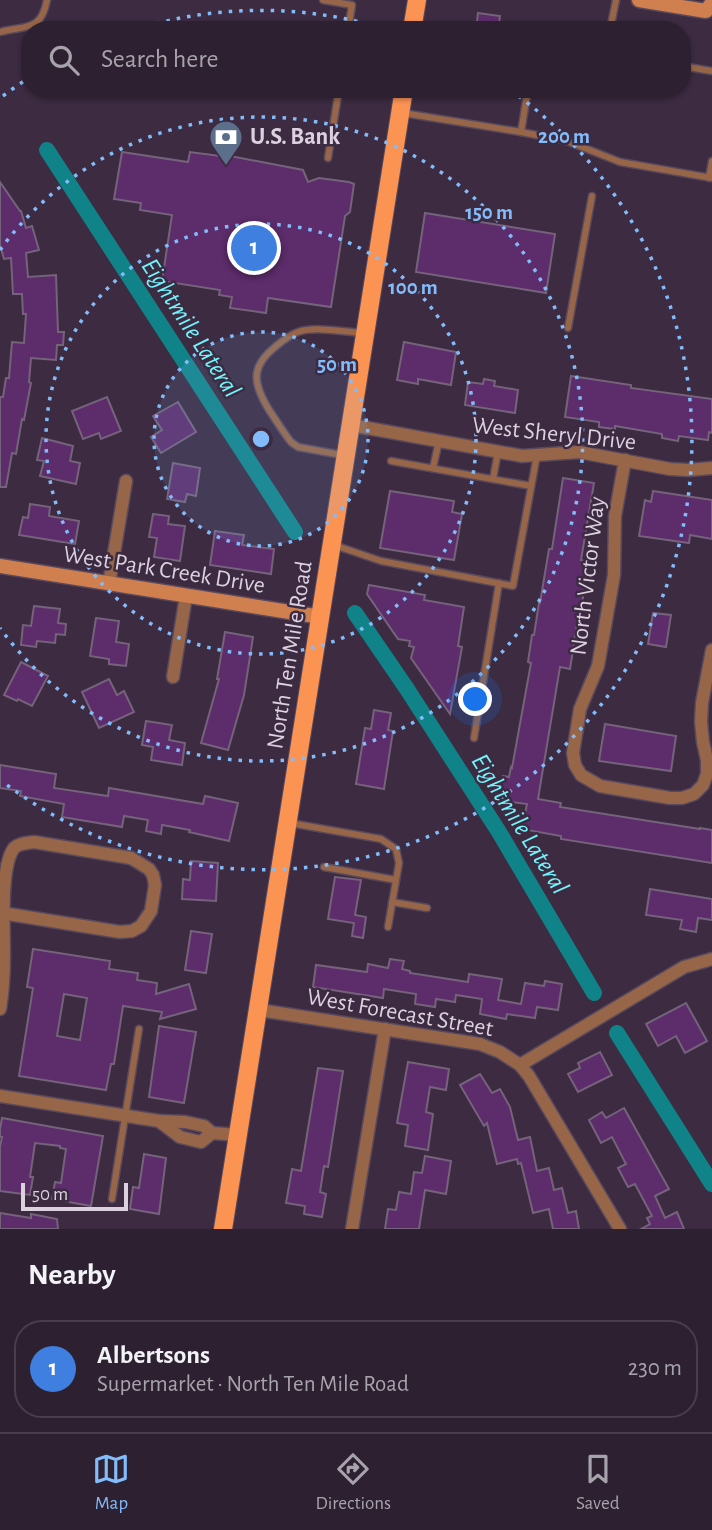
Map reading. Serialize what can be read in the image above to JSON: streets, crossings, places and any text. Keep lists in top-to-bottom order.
{
  "streets": {
    "main road": ["North Ten Mile Road"],
    "street": [
      "West Sheryl Drive",
      "West Park Creek Drive",
      "North Victor Way",
      "West Forecast Street"
    ]
  },
  "crossings": [
    ["West Sheryl Drive", "North Victor Way"],
    ["West Sheryl Drive", "North Ten Mile Road"],
    ["West Park Creek Drive", "North Ten Mile Road"],
    ["North Ten Mile Road", "West Forecast Street"]
  ],
  "water": ["Eightmile Lateral"],
  "places": {
    "bank": ["U.S. Bank"]
  },
  "scale_bar": "50 m",
  "page": {
    "search": "Search here",
    "pins": "1",
    "scale": "50 m",
    "heading": "Nearby",
    "list": [
      {
        "mark": "1",
        "name": "Albertsons",
        "note": "Supermarket · North Ten Mile Road",
        "value": "230 m"
      }
    ],
    "nav": ["Map", "Directions", "Saved"]
  },
  "rings": [
    "200 m",
    "150 m",
    "100 m",
    "50 m"
  ]
}
